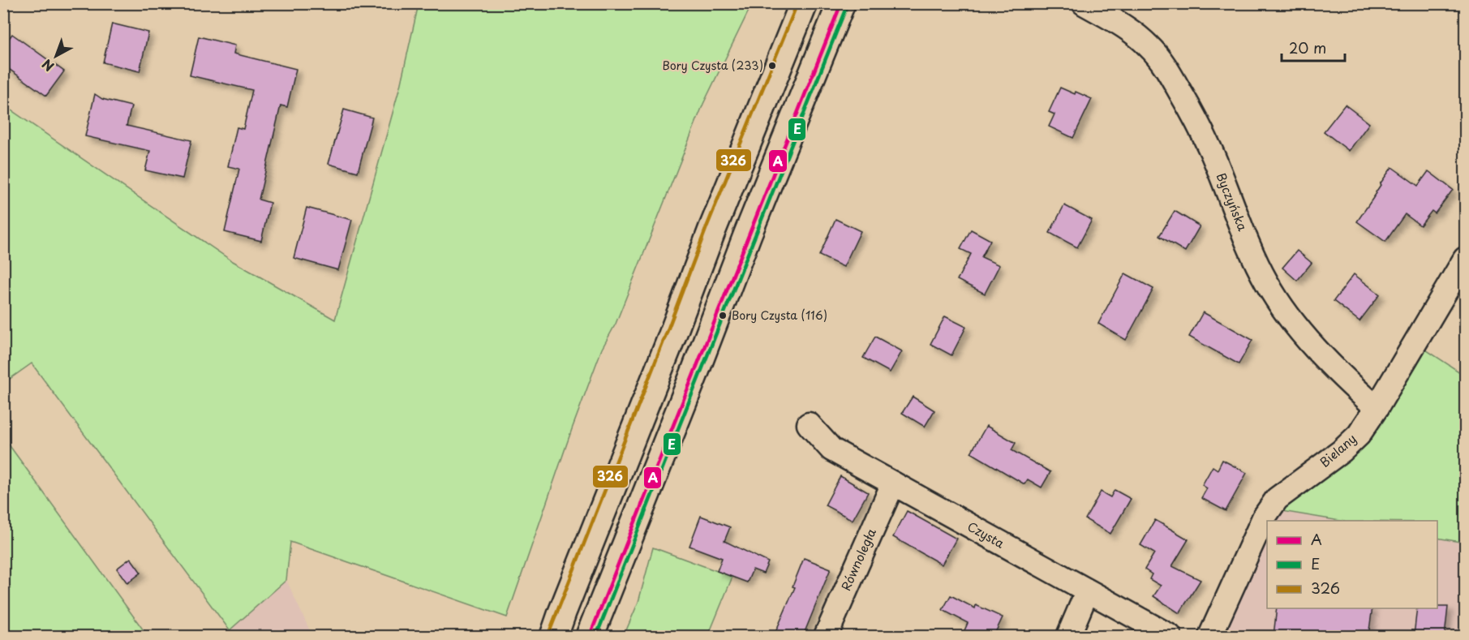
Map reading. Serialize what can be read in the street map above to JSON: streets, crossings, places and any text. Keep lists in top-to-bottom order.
{
  "streets": {
    "street": [
      "Byczyńska",
      "Bielany",
      "Czysta",
      "Równoległa"
    ]
  },
  "crossings": [
    ["Byczyńska", "Bielany"],
    ["Czysta", "Równoległa"]
  ],
  "places": ["Bory Czysta (233)", "Bory Czysta (116)"],
  "lines": ["transit line A", "transit line 326", "transit line E"],
  "legend": ["A", "E", "326"],
  "scale_bar": "20 m",
  "north": "bottom left"
}
